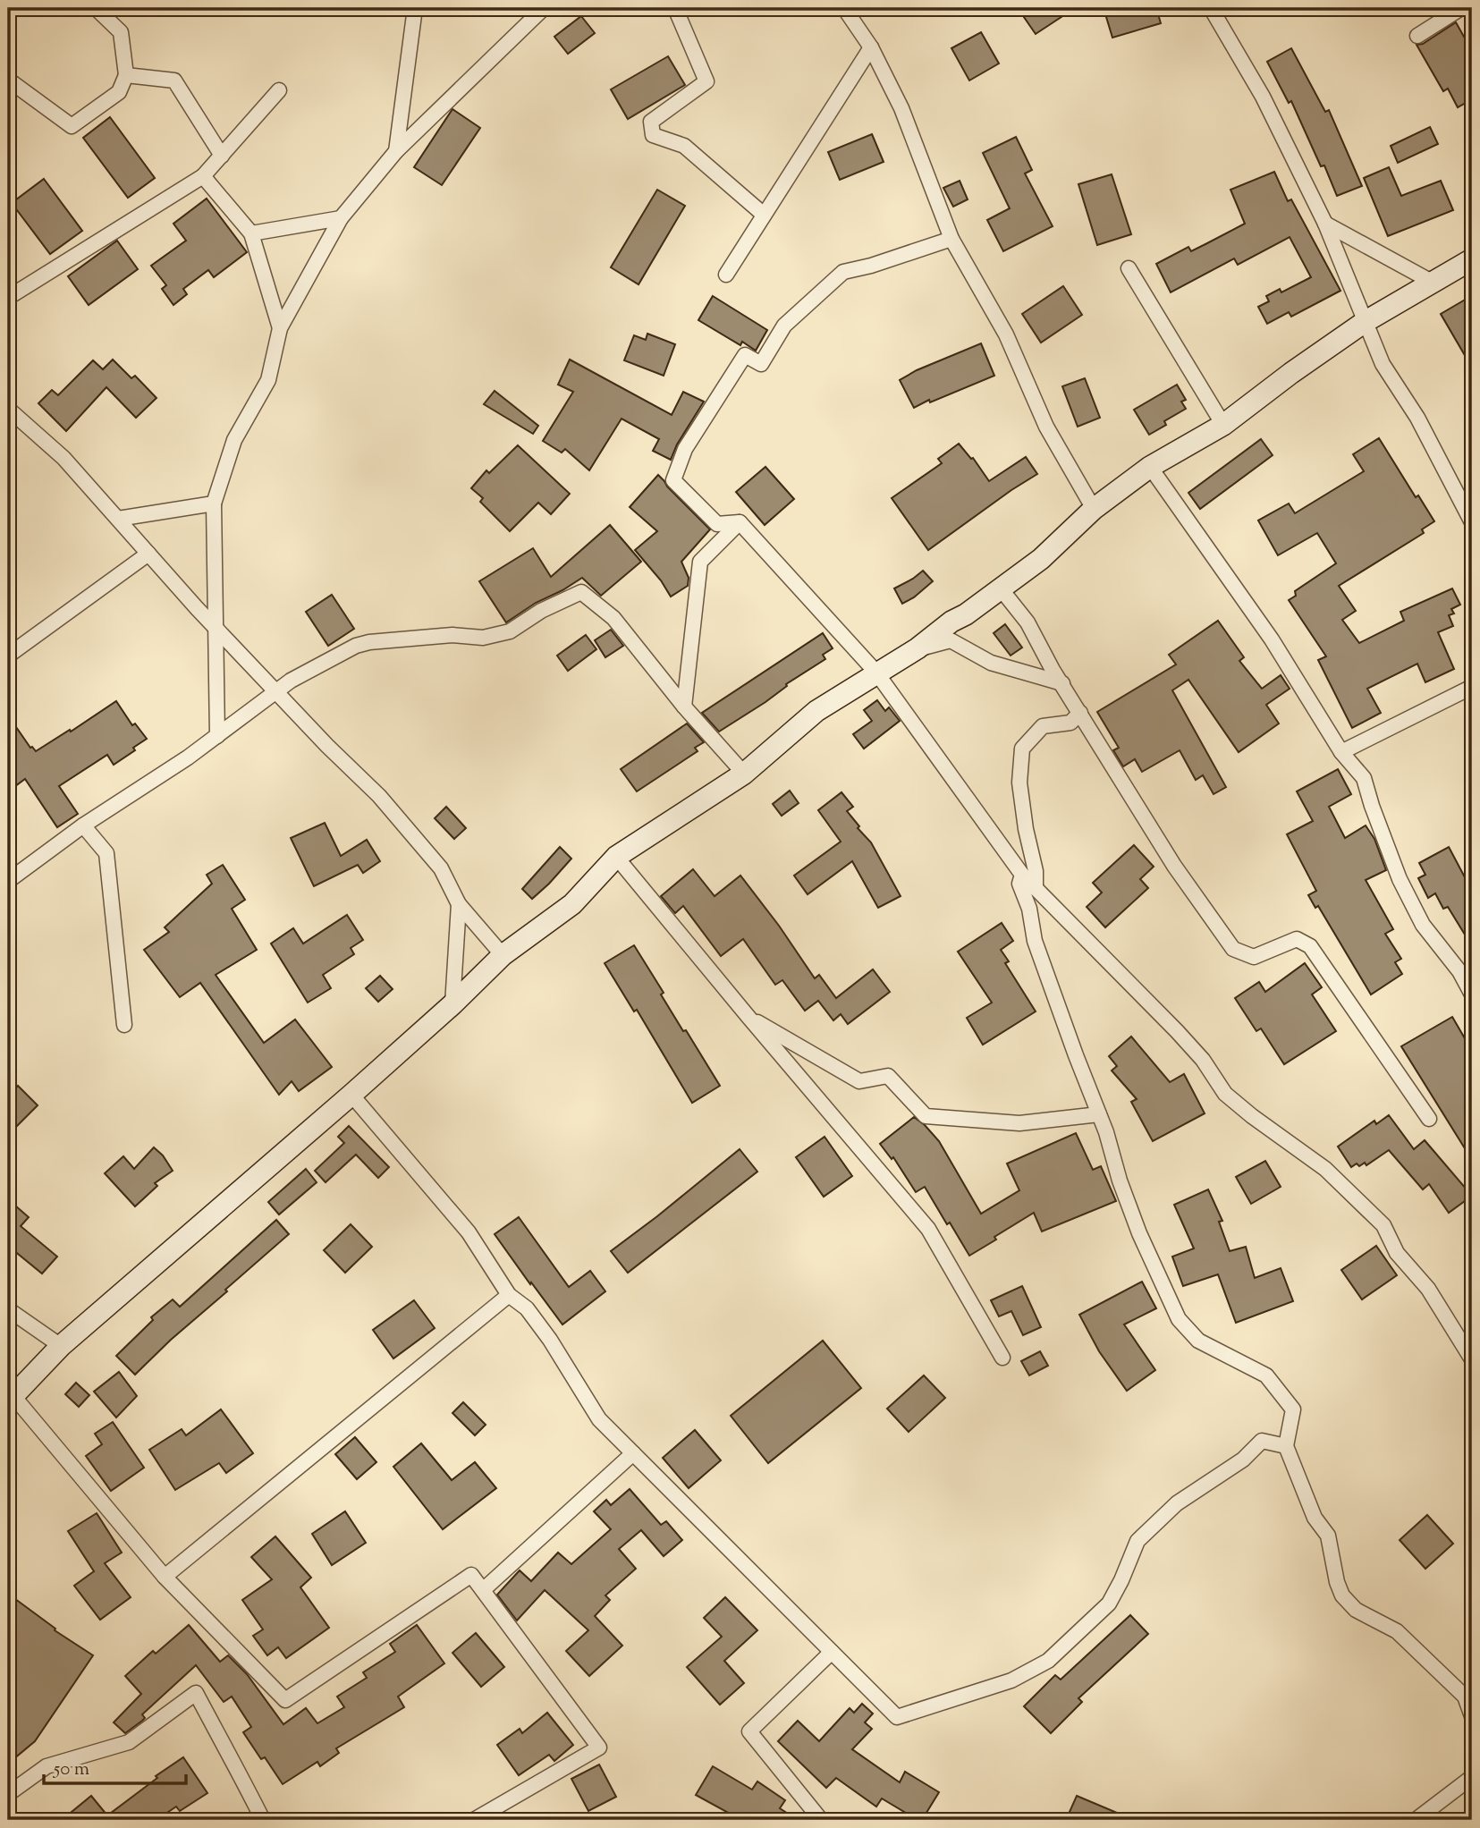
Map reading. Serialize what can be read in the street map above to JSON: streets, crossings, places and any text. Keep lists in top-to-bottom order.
{
  "scale_bar": "50 m"
}
